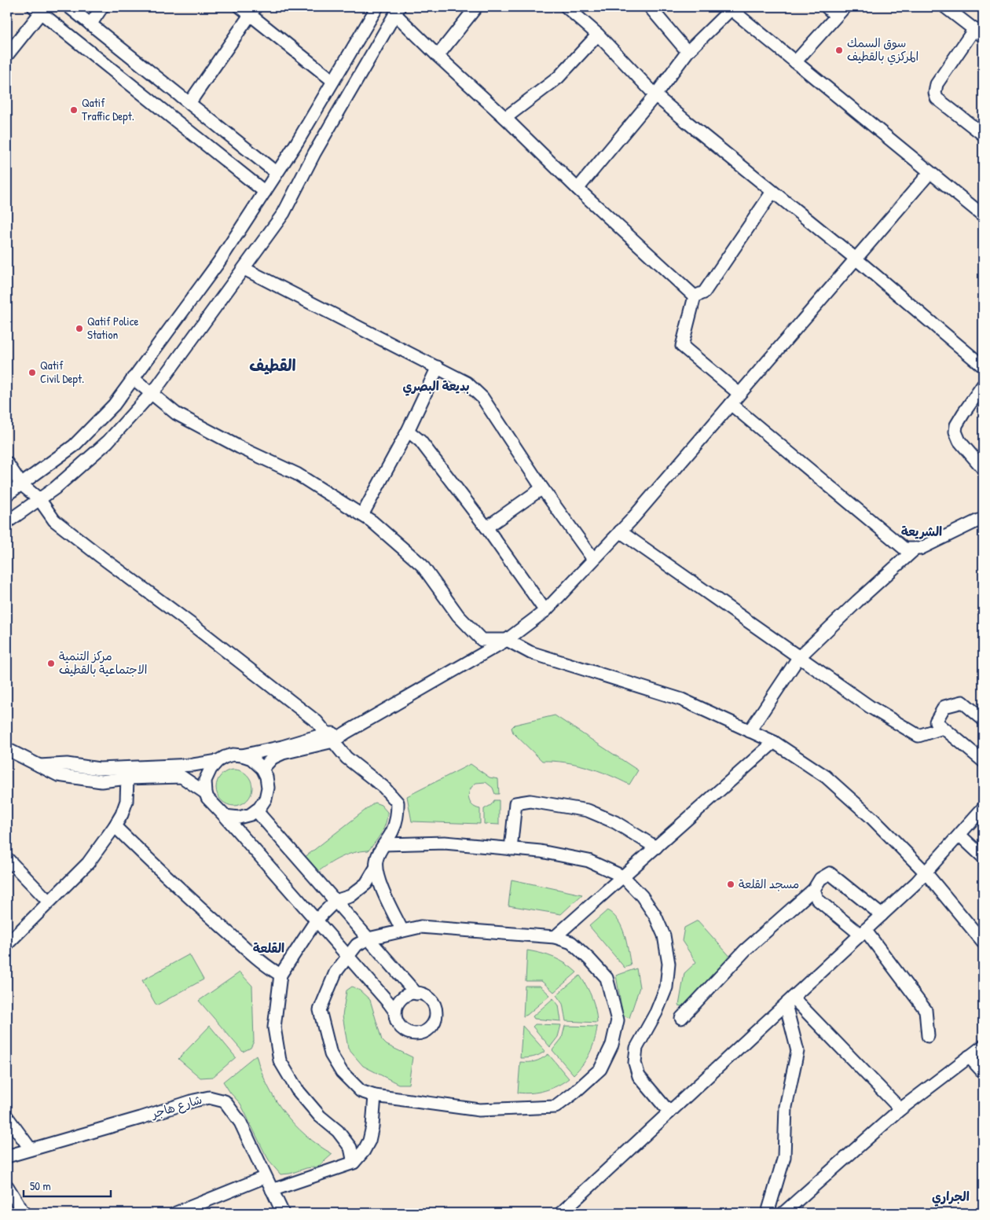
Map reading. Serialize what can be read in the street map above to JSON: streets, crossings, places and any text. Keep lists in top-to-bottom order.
{
  "streets": {
    "street": ["شارع هاجر"]
  },
  "districts": [
    "القطيف",
    "بديعة البصري",
    "الشريعة",
    "القلعة",
    "الجراري"
  ],
  "places": [
    "سوق السمك المركزي بالقطيف",
    "Qatif Traffic Dept.",
    "Qatif Police Station",
    "Qatif Civil Dept.",
    "مركز التنمية الاجتماعية بالقطيف",
    "مسجد القلعة"
  ],
  "scale_bar": "50 m"
}
